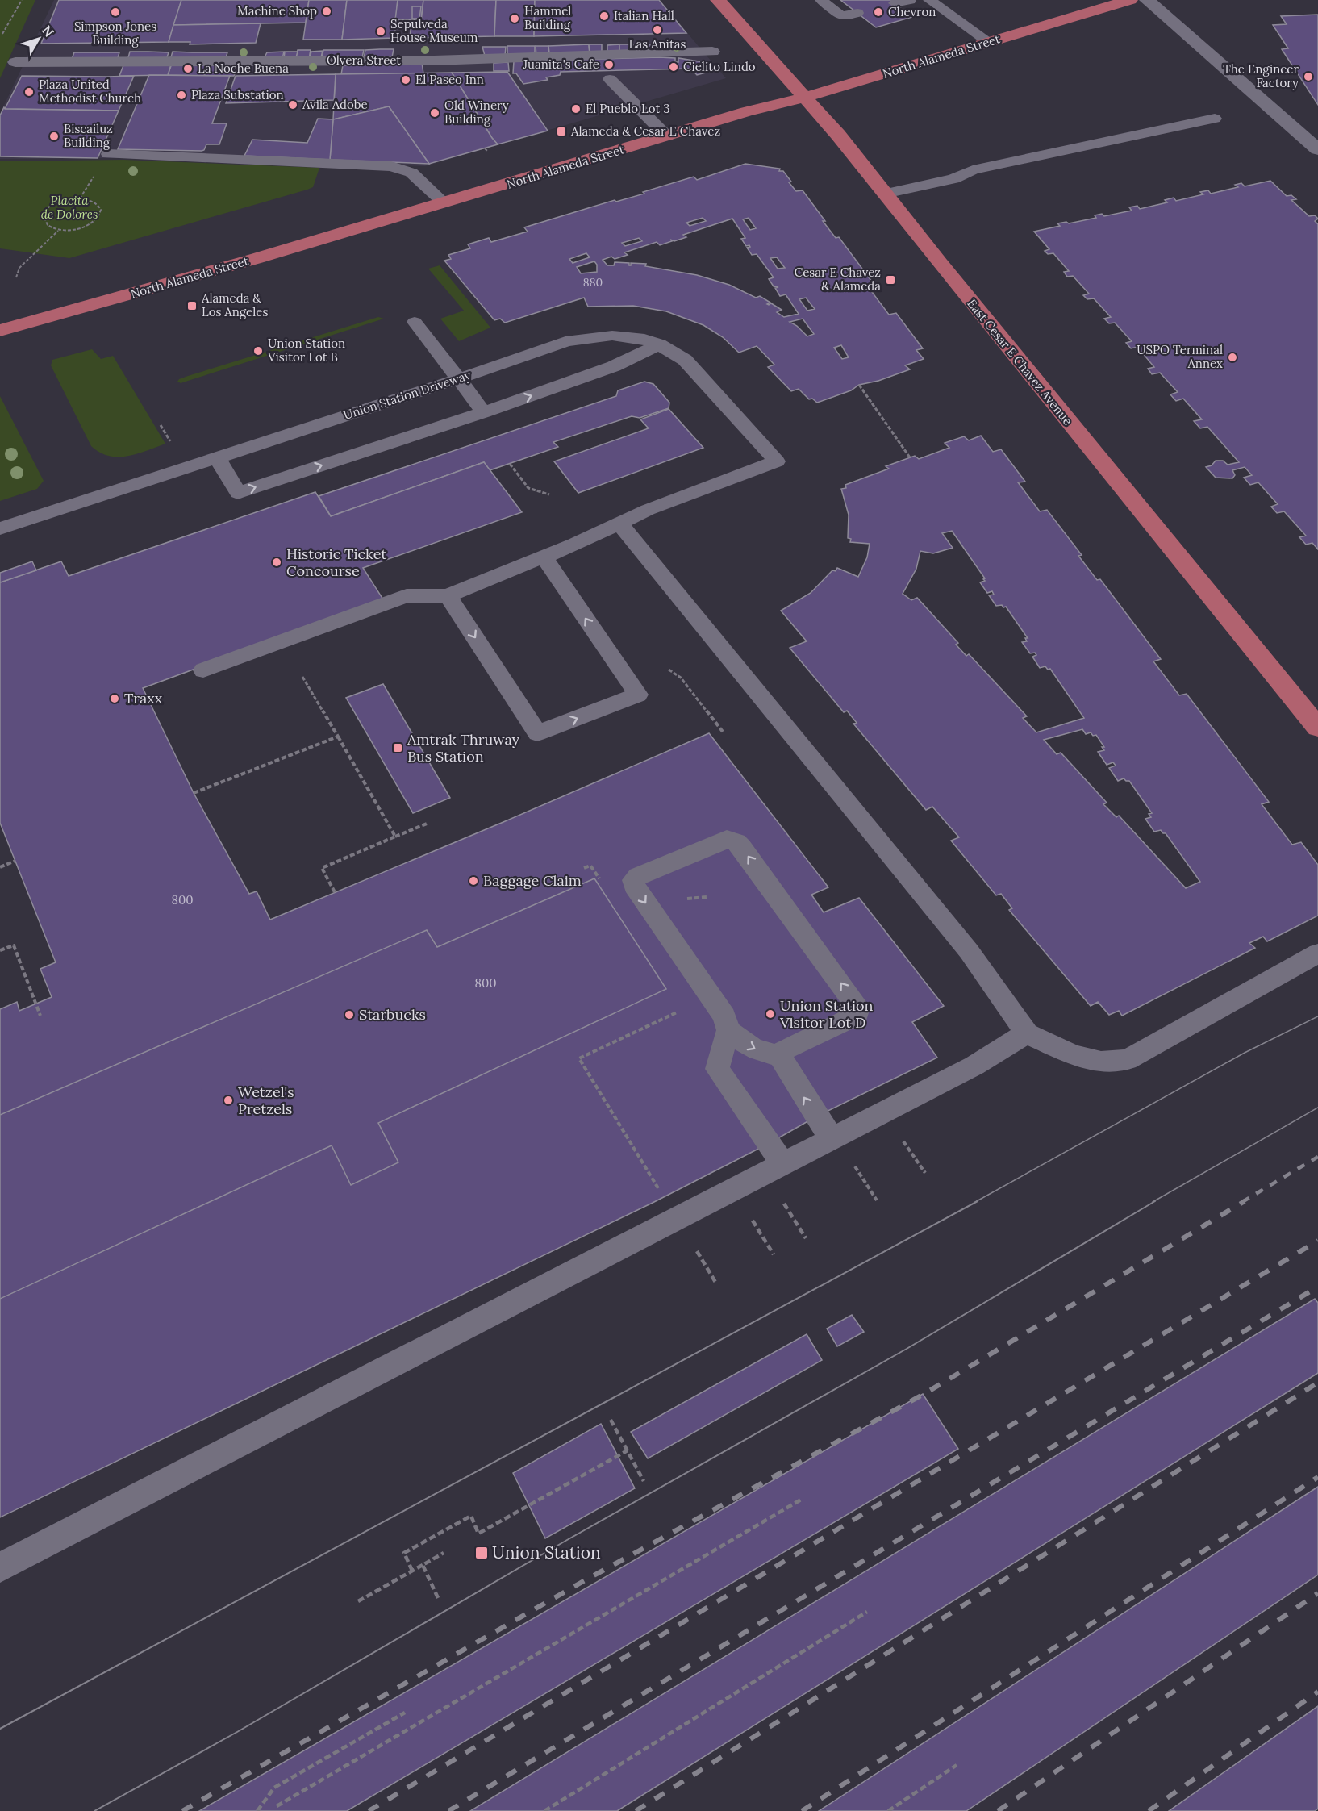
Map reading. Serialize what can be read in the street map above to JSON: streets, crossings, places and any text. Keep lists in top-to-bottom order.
{
  "streets": {
    "main road": ["North Alameda Street", "East Cesar E Chavez Avenue"],
    "street": ["Olvera Street"],
    "lane": ["Union Station Driveway"]
  },
  "crossings": [
    ["North Alameda Street", "East Cesar E Chavez Avenue"]
  ],
  "parks": ["Placita de Dolores"],
  "places": {
    "other": [
      "Machine Shop",
      "Simpson Jones Building",
      "Chevron",
      "Italian Hall",
      "Hammel Building",
      "Las Anitas",
      "Sepulveda House Museum",
      "Juanita's Cafe",
      "Cielito Lindo",
      "La Noche Buena",
      "The Engineer Factory",
      "El Paseo Inn",
      "Plaza United Methodist Church",
      "Plaza Substation",
      "Avila Adobe",
      "El Pueblo Lot 3",
      "Old Winery Building",
      "Biscailuz Building",
      "Union Station Visitor Lot B",
      "USPO Terminal Annex",
      "Historic Ticket Concourse",
      "Traxx",
      "Baggage Claim",
      "Union Station Visitor Lot D",
      "Starbucks",
      "Wetzel's Pretzels"
    ],
    "transit": [
      "Alameda & Cesar E Chavez",
      "Cesar E Chavez & Alameda",
      "Alameda & Los Angeles",
      "Amtrak Thruway Bus Station",
      "Union Station"
    ]
  },
  "house_numbers": ["880", "800", "800"],
  "north": "top right"
}
